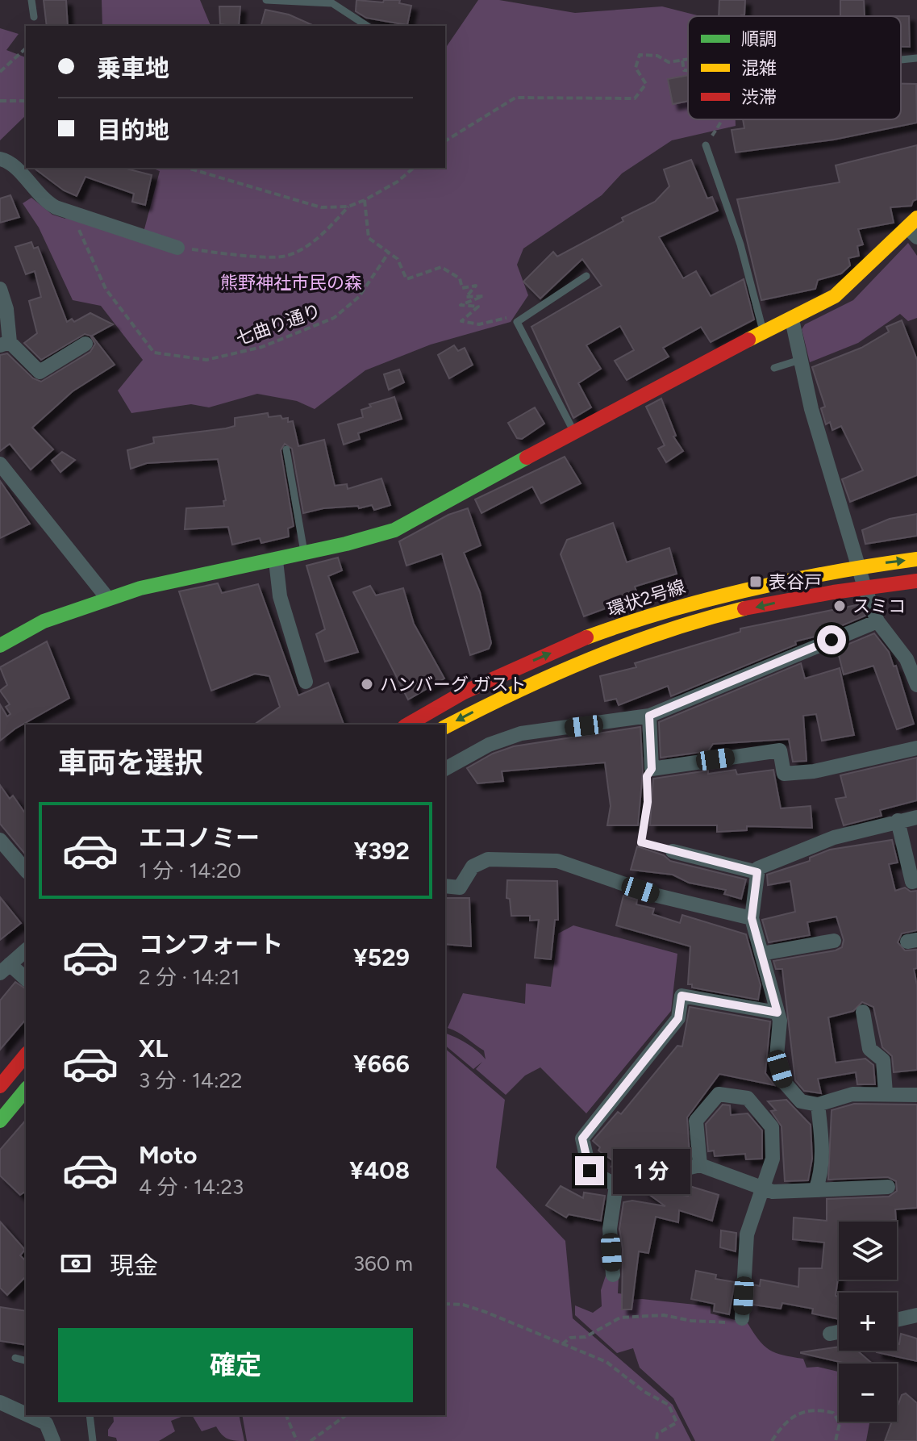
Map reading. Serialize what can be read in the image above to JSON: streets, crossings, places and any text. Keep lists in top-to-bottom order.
{
  "streets": {
    "main road": ["環状2号線"],
    "path": ["七曲り通り"]
  },
  "parks": ["熊野神社市民の森"],
  "places": {
    "transit": ["表谷戸"],
    "other": ["スミコ", "ハンバーグ ガスト"]
  },
  "legend": ["順調", "混雑", "渋滞"],
  "page": {
    "banner": ["乗車地", "目的地"],
    "heading": "車両を選択",
    "list": [
      {
        "name": "エコノミー",
        "note": "1 分 · 14:20",
        "value": "¥392"
      },
      {
        "name": "コンフォート",
        "note": "2 分 · 14:21",
        "value": "¥529"
      },
      {
        "name": "XL",
        "note": "3 分 · 14:22",
        "value": "¥666"
      },
      {
        "name": "Moto",
        "note": "4 分 · 14:23",
        "value": "¥408"
      }
    ],
    "bubble": "1 分",
    "map_buttons": ["+", "−"],
    "pay": ["現金", "360 m"],
    "buttons": "確定"
  }
}
